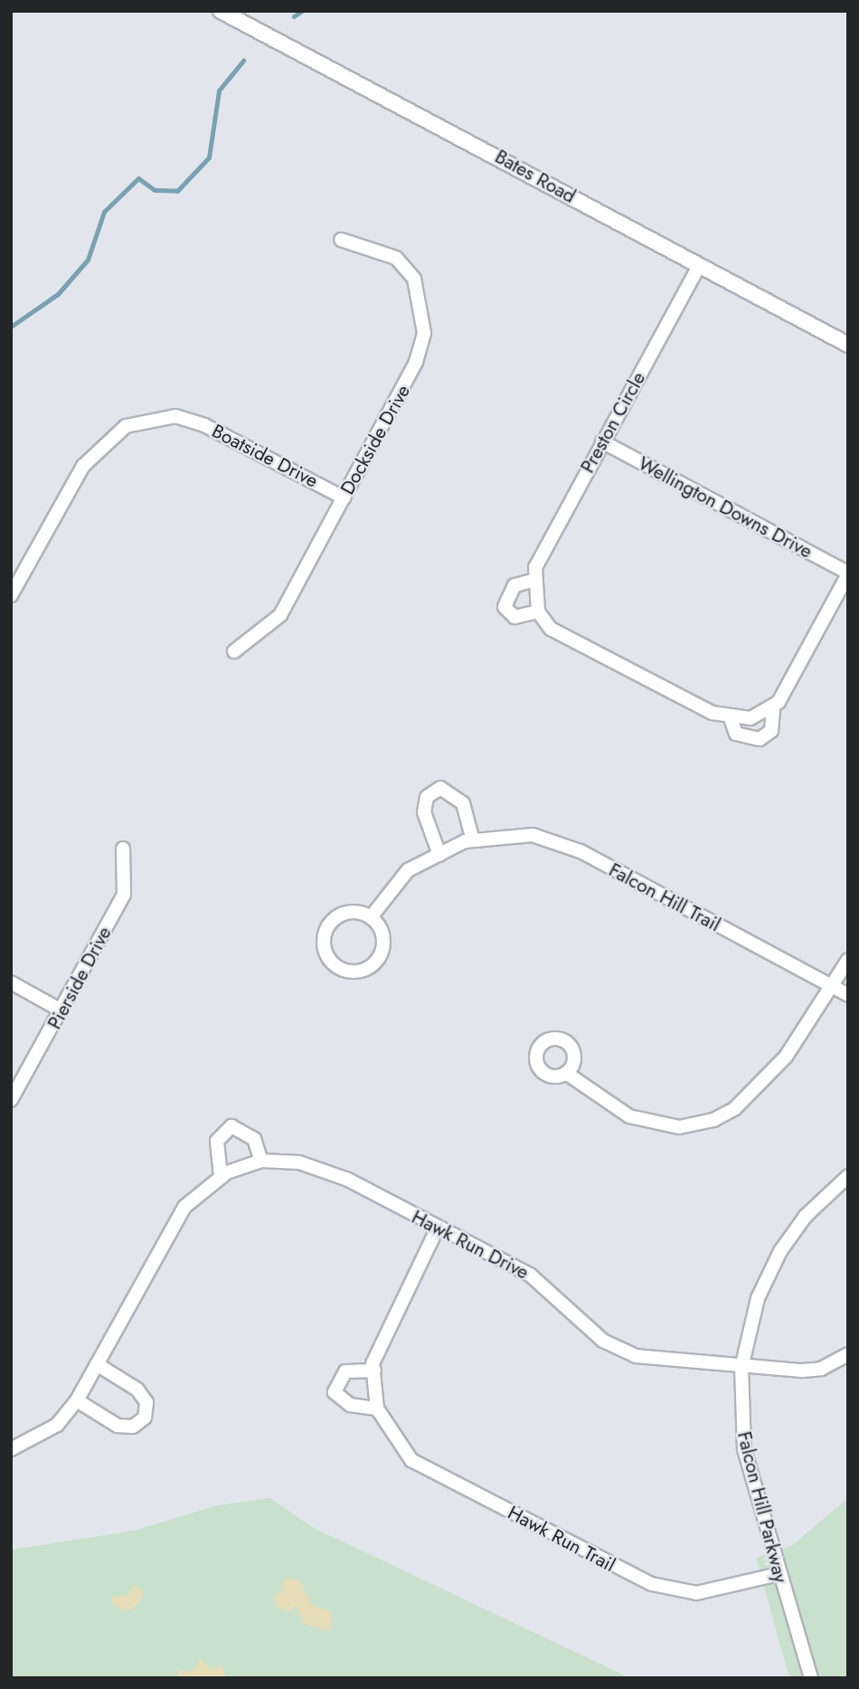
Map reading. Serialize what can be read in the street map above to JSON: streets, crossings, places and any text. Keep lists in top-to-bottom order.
{
  "streets": {
    "street": [
      "Bates Road",
      "Preston Circle",
      "Dockside Drive",
      "Boatside Drive",
      "Wellington Downs Drive",
      "Falcon Hill Trail",
      "Pierside Drive",
      "Hawk Run Drive",
      "Falcon Hill Parkway",
      "Hawk Run Trail"
    ]
  },
  "crossings": [
    ["Bates Road", "Preston Circle"],
    ["Preston Circle", "Wellington Downs Drive"],
    ["Dockside Drive", "Boatside Drive"],
    ["Hawk Run Drive", "Falcon Hill Parkway"],
    ["Hawk Run Drive", "Hawk Run Trail"],
    ["Falcon Hill Parkway", "Hawk Run Trail"]
  ]
}
